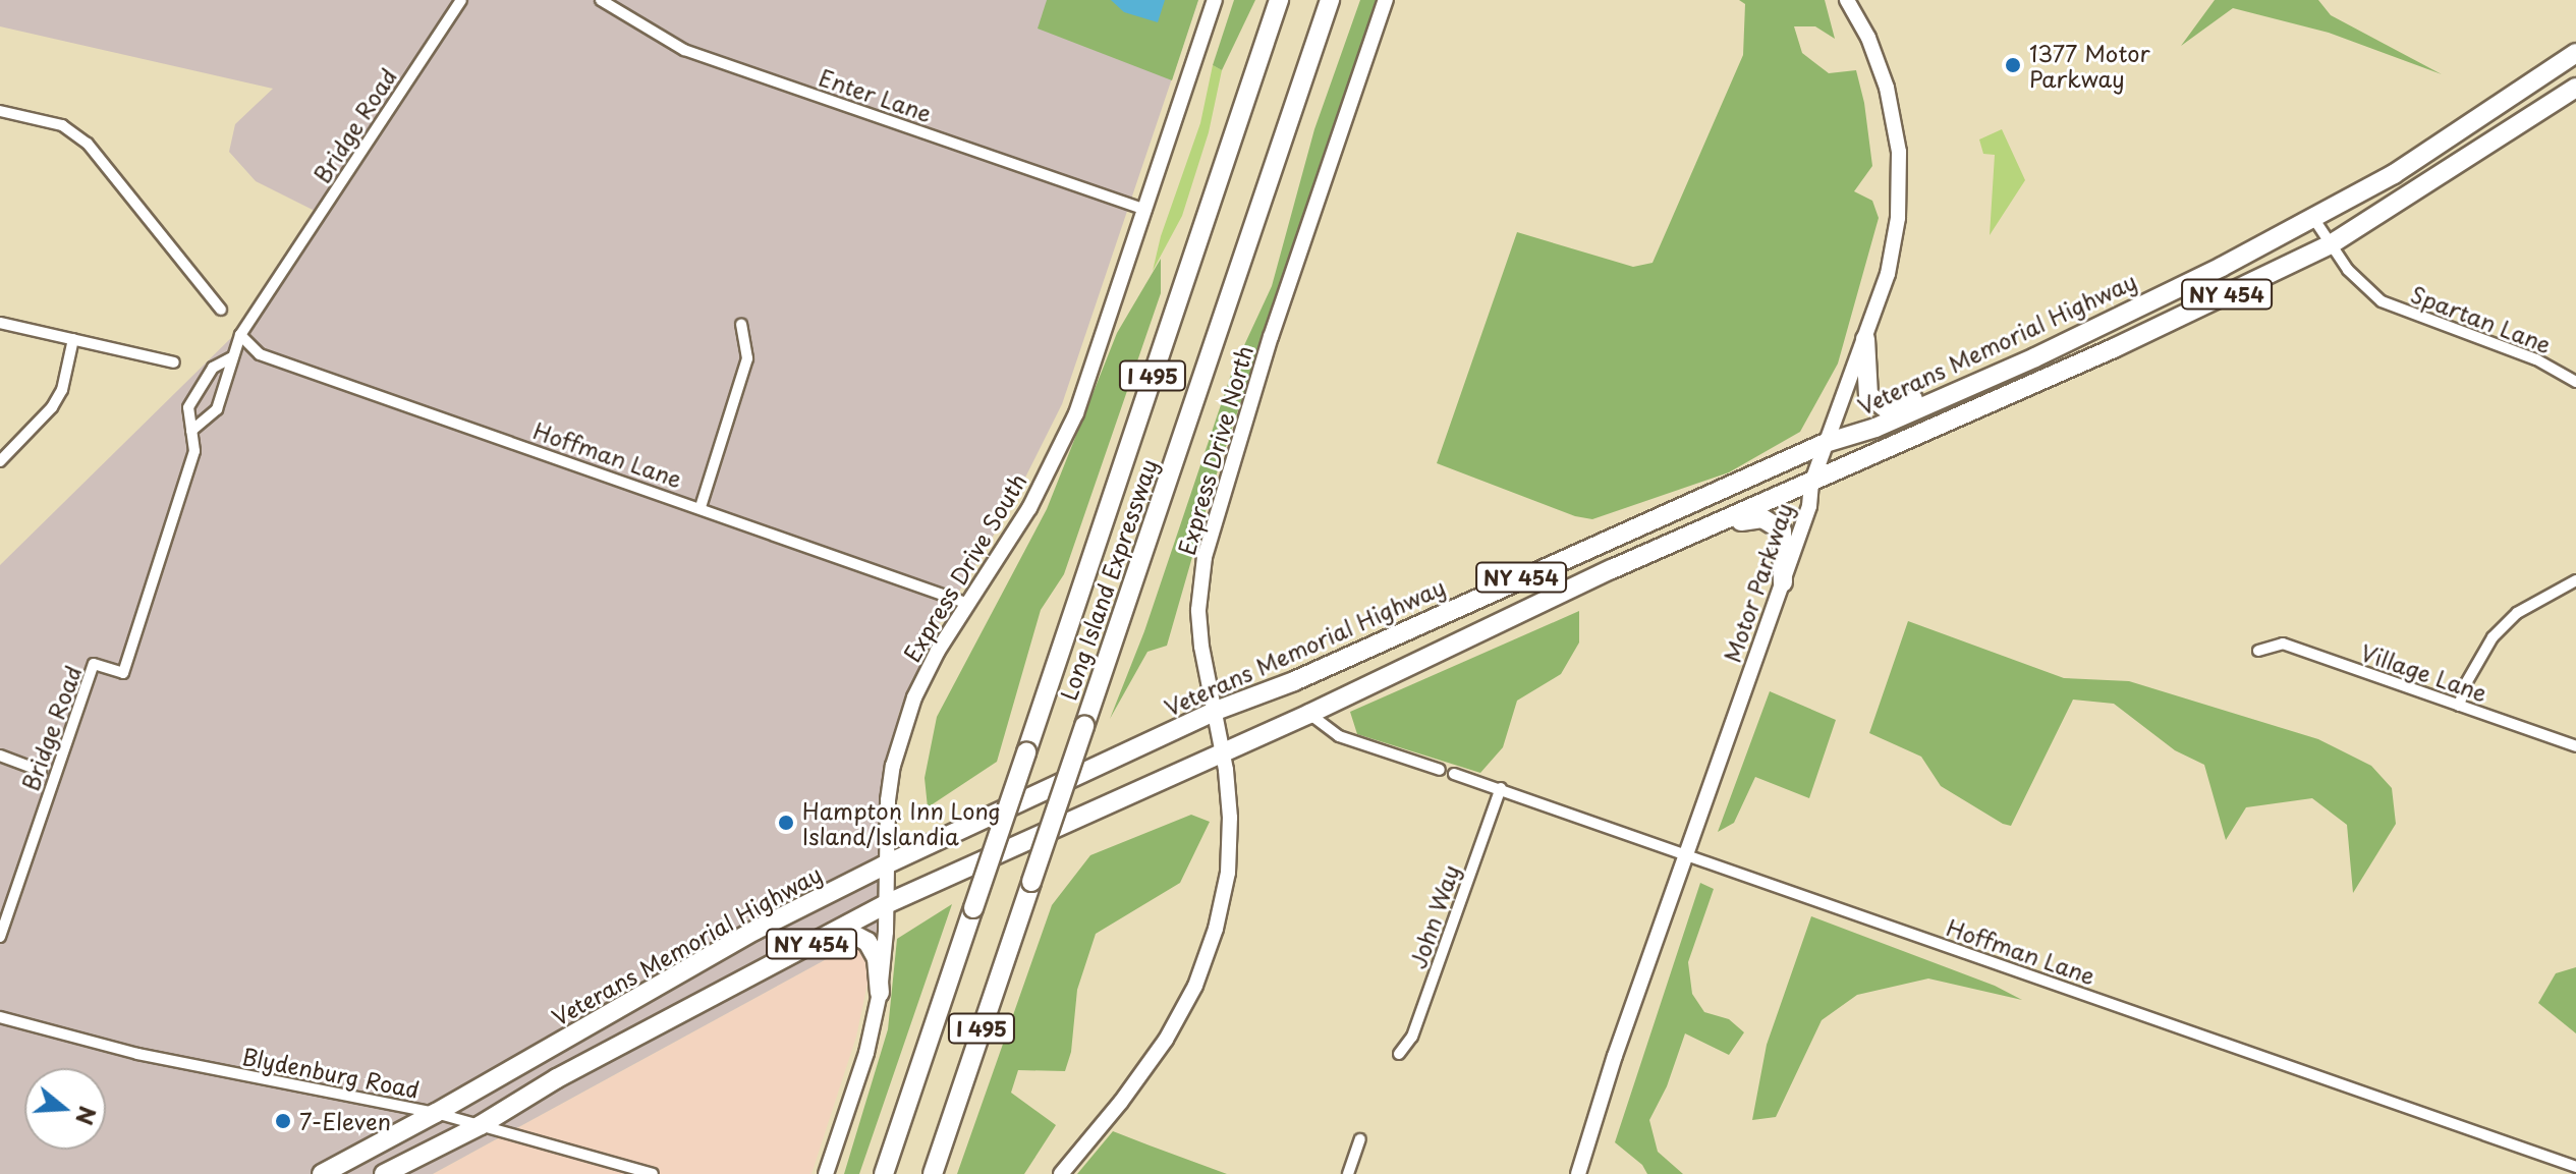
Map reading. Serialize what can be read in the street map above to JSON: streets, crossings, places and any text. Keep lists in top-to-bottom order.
{
  "streets": {
    "highway": [
      "NY 454",
      "Veterans Memorial Highway",
      "I 495",
      "Long Island Expressway"
    ],
    "main road": ["Express Drive North", "Express Drive South", "Motor Parkway"],
    "street": [
      "Enter Lane",
      "Bridge Road",
      "Spartan Lane",
      "Hoffman Lane",
      "Village Lane",
      "John Way",
      "Blydenburg Road"
    ]
  },
  "crossings": [
    ["Enter Lane", "Express Drive South"],
    ["Bridge Road", "Hoffman Lane"],
    ["NY 454", "Spartan Lane"],
    ["NY 454", "Express Drive North"],
    ["NY 454", "Express Drive South"],
    ["NY 454", "Motor Parkway"],
    ["NY 454", "Blydenburg Road"],
    ["Spartan Lane", "Veterans Memorial Highway"],
    ["Veterans Memorial Highway", "Express Drive North"],
    ["Veterans Memorial Highway", "Express Drive South"],
    ["Veterans Memorial Highway", "Motor Parkway"],
    ["Veterans Memorial Highway", "Blydenburg Road"],
    ["Hoffman Lane", "Express Drive South"],
    ["Hoffman Lane", "Motor Parkway"],
    ["Hoffman Lane", "John Way"]
  ],
  "places": ["1377 Motor Parkway", "Hampton Inn Long Island/Islandia", "7-Eleven"],
  "north": "right"
}
